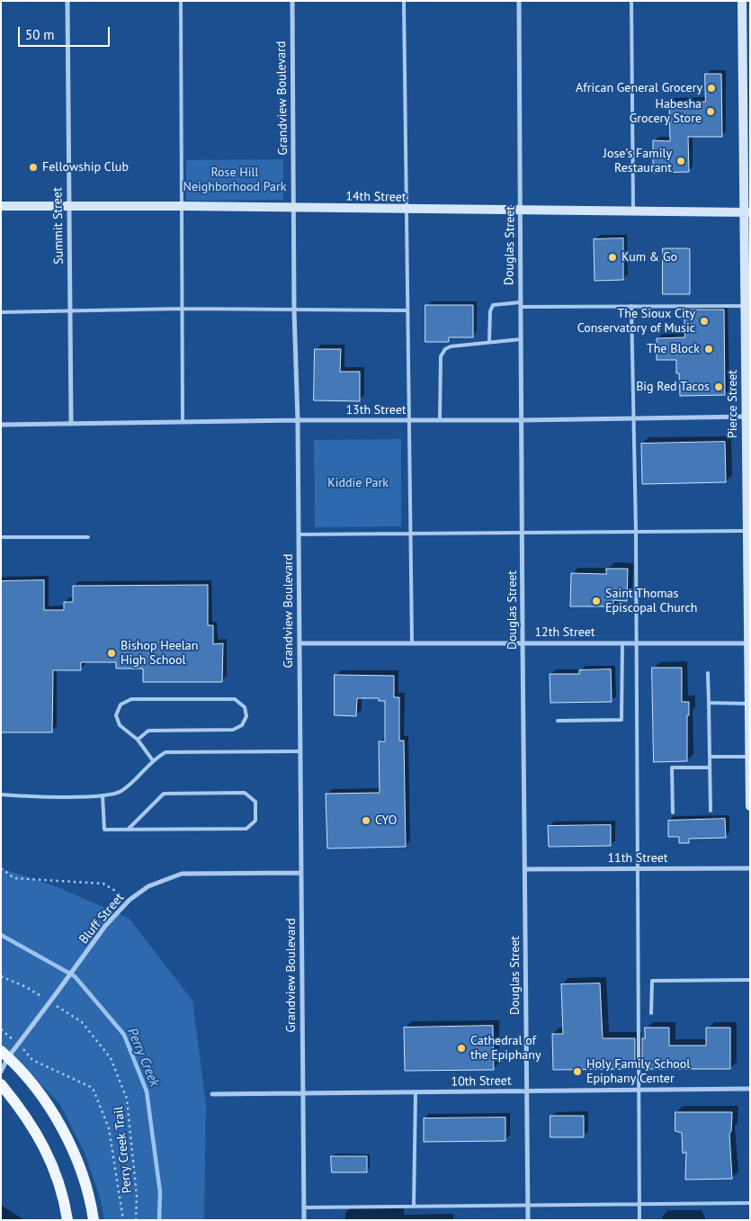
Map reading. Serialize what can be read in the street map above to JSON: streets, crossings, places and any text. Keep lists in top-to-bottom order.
{
  "streets": {
    "main road": ["14th Street", "Pierce Street"],
    "street": [
      "Grandview Boulevard",
      "Summit Street",
      "Douglas Street",
      "13th Street",
      "12th Street",
      "11th Street",
      "Bluff Street",
      "10th Street"
    ],
    "path": ["Perry Creek Trail"]
  },
  "crossings": [
    ["Grandview Boulevard", "14th Street"],
    ["Grandview Boulevard", "13th Street"],
    ["Grandview Boulevard", "12th Street"],
    ["Grandview Boulevard", "Bluff Street"],
    ["Grandview Boulevard", "10th Street"],
    ["14th Street", "Summit Street"],
    ["14th Street", "Douglas Street"],
    ["14th Street", "Pierce Street"],
    ["Summit Street", "13th Street"],
    ["Douglas Street", "13th Street"],
    ["Douglas Street", "12th Street"],
    ["Douglas Street", "11th Street"],
    ["Douglas Street", "10th Street"],
    ["Pierce Street", "13th Street"],
    ["Pierce Street", "12th Street"]
  ],
  "water": ["Perry Creek"],
  "parks": ["Rose Hill Neighborhood Park", "Kiddie Park"],
  "places": [
    "African General Grocery",
    "Habesha Grocery Store",
    "Jose's Family Restaurant",
    "Fellowship Club",
    "Kum & Go",
    "The Sioux City Conservatory of Music",
    "The Block",
    "Big Red Tacos",
    "Saint Thomas Episcopal Church",
    "Bishop Heelan High School",
    "CYO",
    "Cathedral of the Epiphany",
    "Holy Family School Epiphany Center"
  ],
  "scale_bar": "50 m"
}
